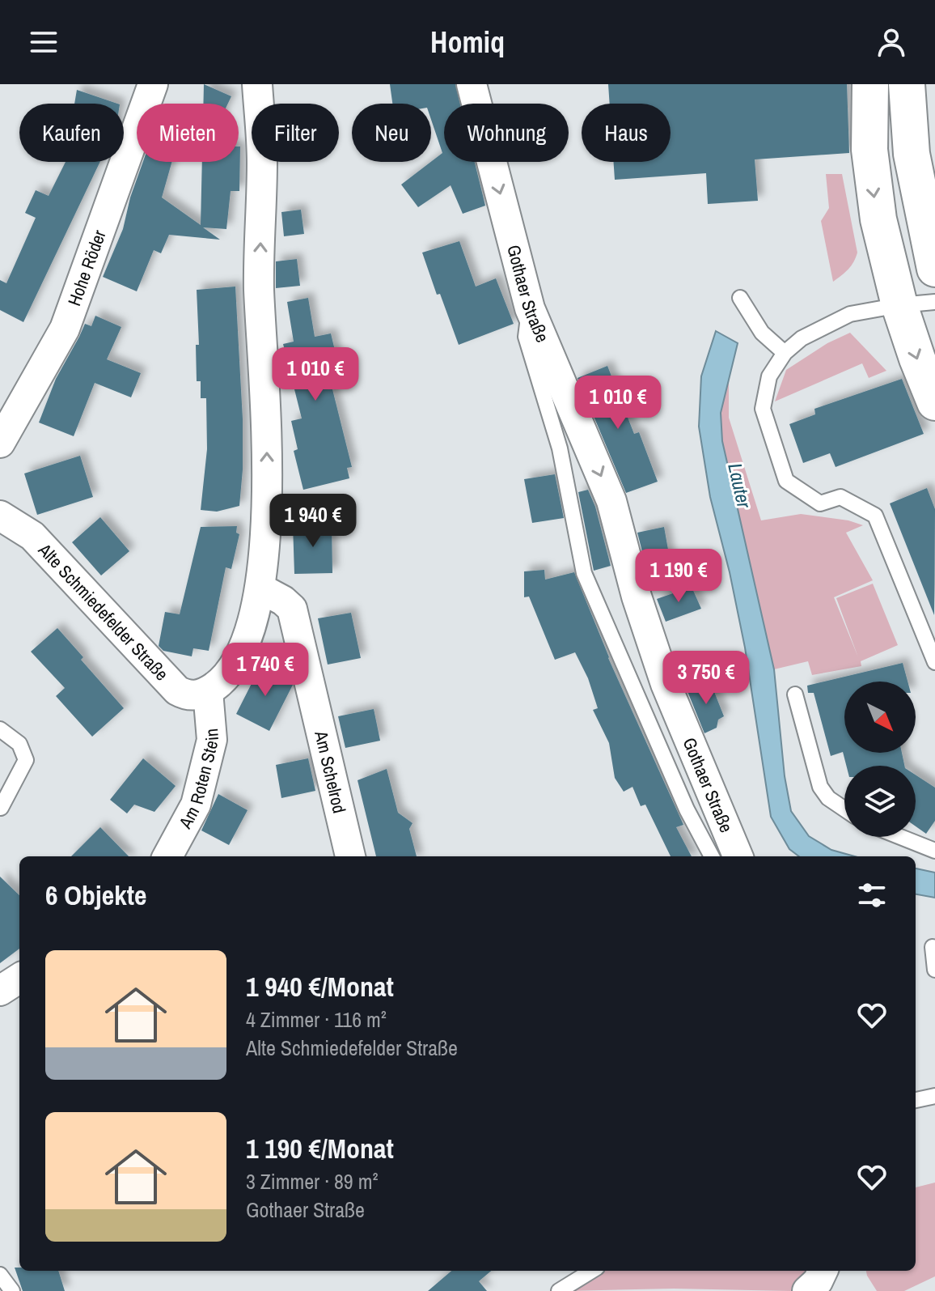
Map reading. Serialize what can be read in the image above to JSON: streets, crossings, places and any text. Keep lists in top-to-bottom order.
{
  "streets": {
    "street": [
      "Hohe Röder",
      "Gothaer Straße",
      "Alte Schmiedefelder Straße",
      "Am Schelrod",
      "Am Roten Stein"
    ]
  },
  "crossings": [
    ["Alte Schmiedefelder Straße", "Am Roten Stein"]
  ],
  "one_way": ["Gothaer Straße"],
  "water": ["Lauter"],
  "north": "bottom right",
  "page": {
    "header": "Homiq",
    "chip": [
      "Kaufen",
      "Mieten",
      "Filter",
      "Neu",
      "Wohnung",
      "Haus"
    ],
    "price": [
      "1 010 €",
      "1 010 €",
      "1 940 €",
      "1 190 €",
      "1 740 €",
      "3 750 €"
    ],
    "heading": "6 Objekte",
    "list": [
      {
        "name": "1 940 €/Monat",
        "note": "4 Zimmer · 116 m² · Alte Schmiedefelder Straße"
      },
      {
        "name": "1 190 €/Monat",
        "note": "3 Zimmer · 89 m² · Gothaer Straße"
      }
    ]
  }
}
